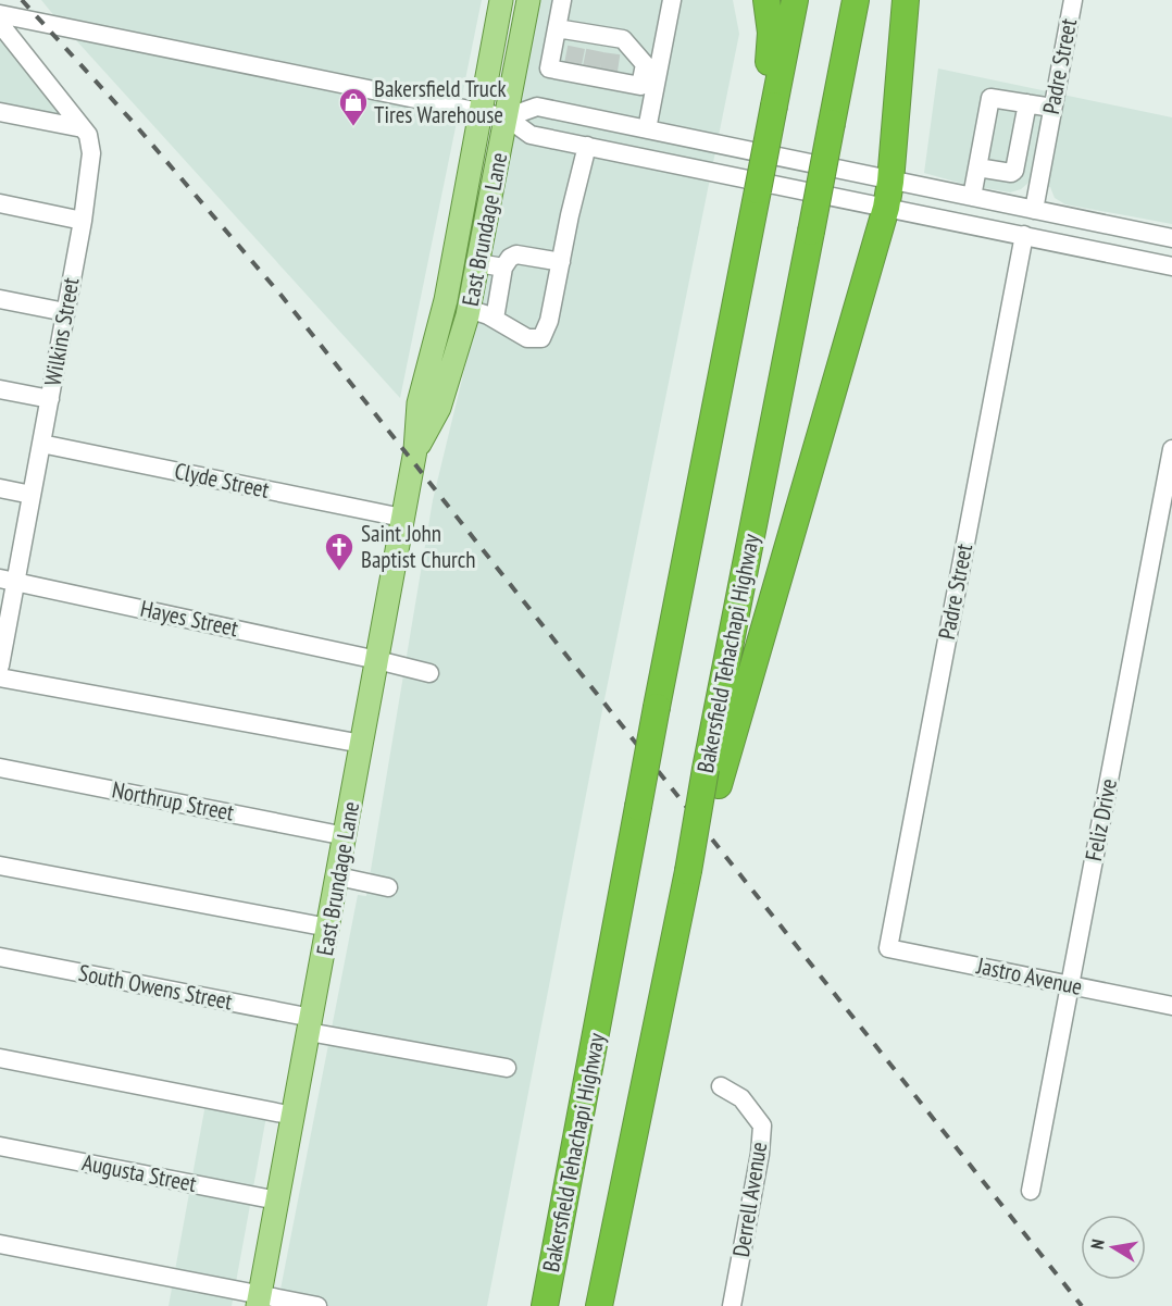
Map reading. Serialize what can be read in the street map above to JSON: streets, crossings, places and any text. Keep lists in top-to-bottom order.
{
  "streets": {
    "highway": ["Bakersfield Tehachapi Highway"],
    "main road": ["East Brundage Lane"],
    "street": [
      "Padre Street",
      "Wilkins Street",
      "Clyde Street",
      "Hayes Street",
      "Northrup Street",
      "Feliz Drive",
      "Jastro Avenue",
      "South Owens Street",
      "Augusta Street",
      "Derrell Avenue"
    ]
  },
  "crossings": [
    ["Padre Street", "Jastro Avenue"],
    ["East Brundage Lane", "Clyde Street"],
    ["East Brundage Lane", "Hayes Street"],
    ["East Brundage Lane", "Northrup Street"],
    ["East Brundage Lane", "South Owens Street"],
    ["East Brundage Lane", "Augusta Street"],
    ["Wilkins Street", "Clyde Street"],
    ["Wilkins Street", "Hayes Street"],
    ["Feliz Drive", "Jastro Avenue"]
  ],
  "places": {
    "shop": ["Bakersfield Truck Tires Warehouse"],
    "church": ["Saint John Baptist Church"]
  },
  "north": "left"
}
